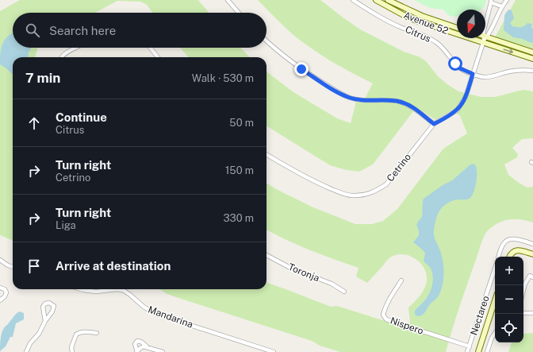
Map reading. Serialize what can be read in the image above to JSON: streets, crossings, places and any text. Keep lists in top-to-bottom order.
{
  "streets": {
    "main road": ["Avenue 52"],
    "street": [
      "Citrus",
      "Cetrino",
      "Toronja",
      "Nectareo",
      "Mandarina",
      "Nispero"
    ]
  },
  "crossings": [
    ["Avenue 52", "Cetrino"],
    ["Citrus", "Cetrino"],
    ["Nectareo", "Nispero"]
  ],
  "north": "bottom",
  "page": {
    "search": "Search here",
    "heading": ["7 min", "Walk · 530 m"],
    "list": [
      ["Continue", "Citrus", "50 m"],
      ["Turn right", "Cetrino", "150 m"],
      ["Turn right", "Liga", "330 m"],
      "Arrive at destination"
    ],
    "map_buttons": ["+", "−"]
  }
}
